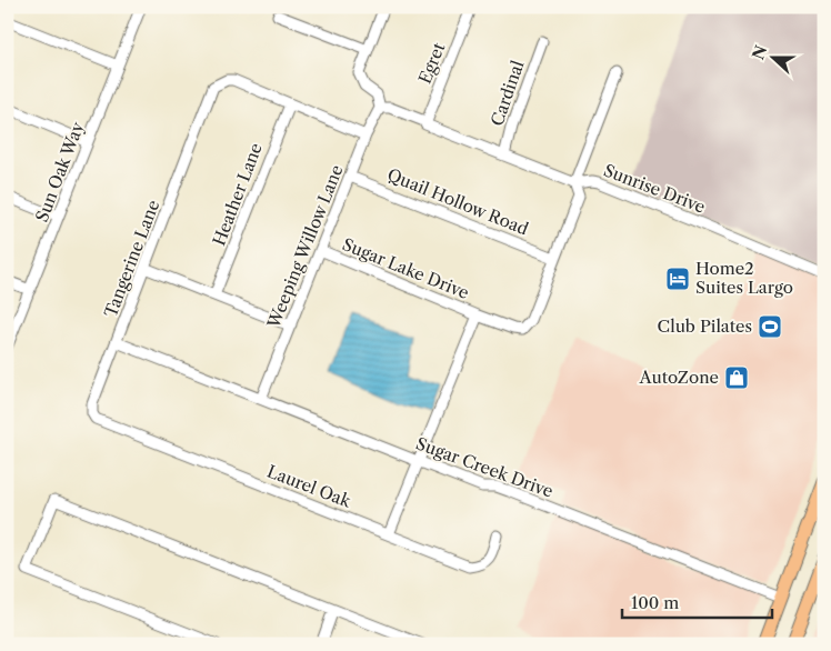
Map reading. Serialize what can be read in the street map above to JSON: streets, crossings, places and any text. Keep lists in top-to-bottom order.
{
  "streets": {
    "street": [
      "Egret",
      "Cardinal",
      "Sun Oak Way",
      "Sunrise Drive",
      "Heather Lane",
      "Quail Hollow Road",
      "Weeping Willow Lane",
      "Tangerine Lane",
      "Sugar Lake Drive",
      "Sugar Creek Drive",
      "Laurel Oak"
    ]
  },
  "crossings": [
    ["Egret", "Sunrise Drive"],
    ["Cardinal", "Sunrise Drive"],
    ["Sunrise Drive", "Weeping Willow Lane"],
    ["Heather Lane", "Tangerine Lane"],
    ["Quail Hollow Road", "Weeping Willow Lane"],
    ["Quail Hollow Road", "Sugar Lake Drive"],
    ["Weeping Willow Lane", "Sugar Lake Drive"],
    ["Weeping Willow Lane", "Sugar Creek Drive"],
    ["Tangerine Lane", "Sugar Creek Drive"],
    ["Tangerine Lane", "Laurel Oak"]
  ],
  "places": {
    "hotel": ["Home2 Suites Largo"],
    "sports": ["Club Pilates"],
    "shop": ["AutoZone"]
  },
  "scale_bar": "100 m",
  "north": "left"
}
